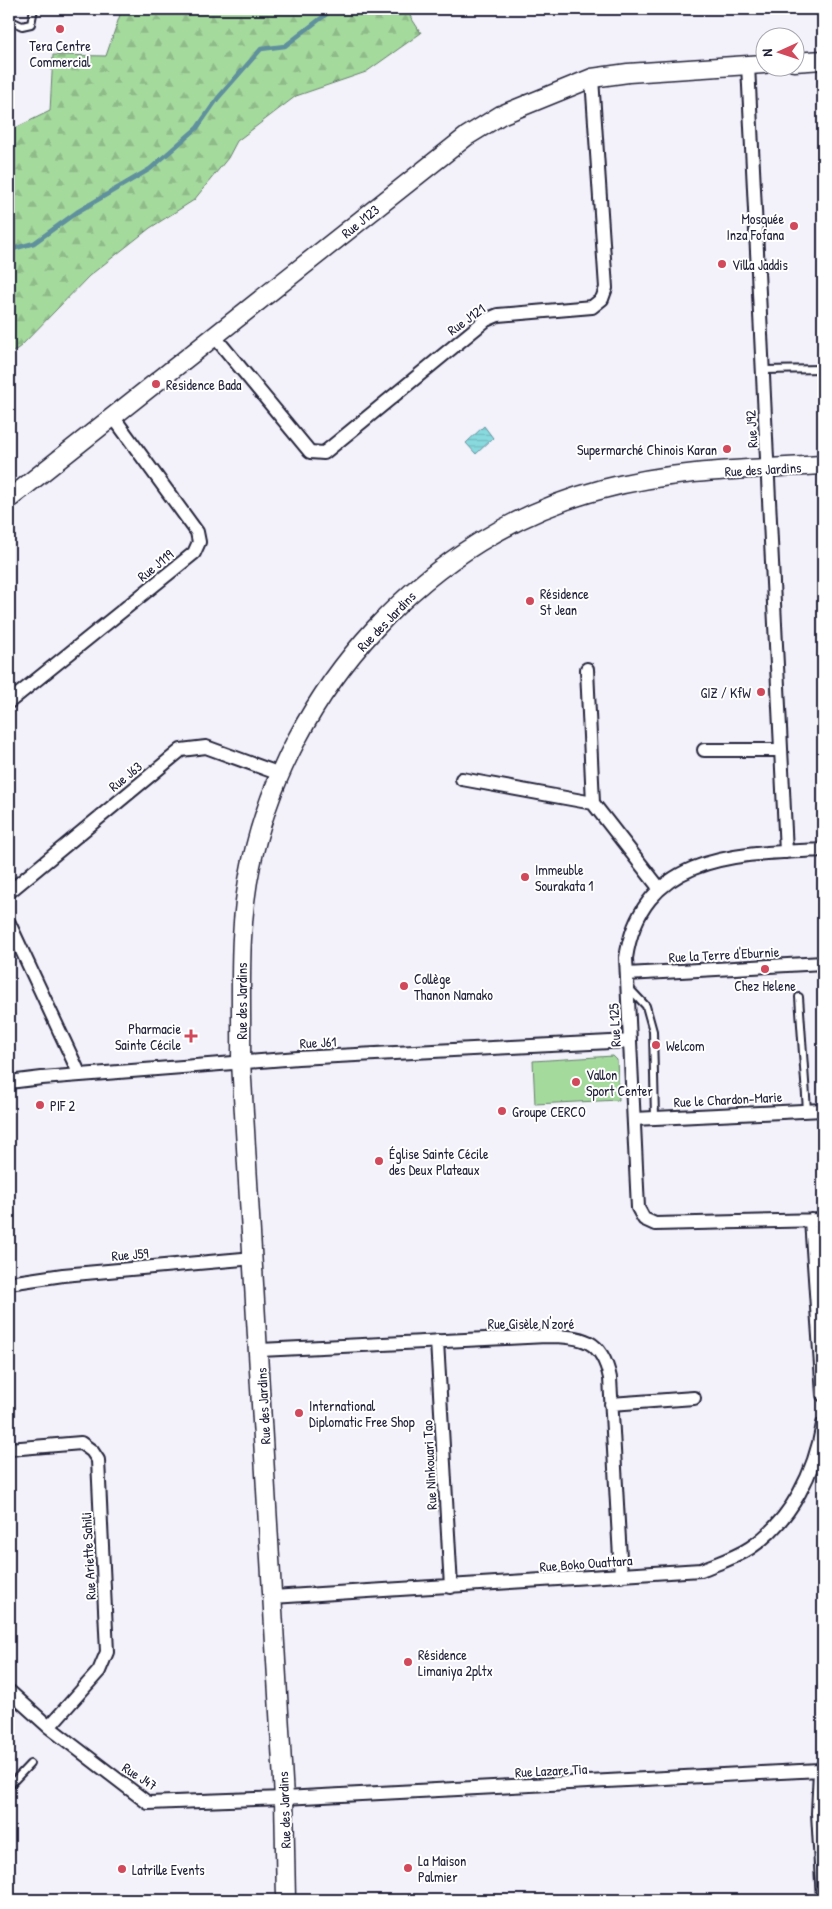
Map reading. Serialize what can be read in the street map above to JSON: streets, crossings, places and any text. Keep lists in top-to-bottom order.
{
  "streets": {
    "main road": ["Rue J123", "Rue des Jardins"],
    "street": [
      "Rue J121",
      "Rue J92",
      "Rue J119",
      "Rue J63",
      "Rue la Terre d'Eburnie",
      "Rue L125",
      "Rue J61",
      "Rue le Chardon-Marie",
      "Rue J59",
      "Rue Gisèle N'zoré",
      "Rue Ninkouari Tao",
      "Rue Ariette Sahili",
      "Rue Boko Ouattara",
      "Rue Lazare Tia",
      "Rue J47"
    ]
  },
  "crossings": [
    ["Rue J123", "Rue J121"],
    ["Rue J123", "Rue J119"],
    ["Rue J92", "Rue des Jardins"],
    ["Rue J92", "Rue L125"],
    ["Rue des Jardins", "Rue J63"],
    ["Rue des Jardins", "Rue J61"],
    ["Rue des Jardins", "Rue J59"],
    ["Rue des Jardins", "Rue Gisèle N'zoré"],
    ["Rue des Jardins", "Rue Boko Ouattara"],
    ["Rue des Jardins", "Rue Lazare Tia"],
    ["Rue des Jardins", "Rue J47"],
    ["Rue la Terre d'Eburnie", "Rue L125"],
    ["Rue L125", "Rue J61"],
    ["Rue L125", "Rue le Chardon-Marie"],
    ["Rue Gisèle N'zoré", "Rue Ninkouari Tao"],
    ["Rue Gisèle N'zoré", "Rue Boko Ouattara"],
    ["Rue Ninkouari Tao", "Rue Boko Ouattara"],
    ["Rue Ariette Sahili", "Rue J47"],
    ["Rue Lazare Tia", "Rue J47"]
  ],
  "places": {
    "other": [
      "Tera Centre Commercial",
      "Mosquée Inza Fofana",
      "Villa Jaddis",
      "Residence Bada",
      "Supermarché Chinois Karan",
      "Résidence St Jean",
      "GIZ / KfW",
      "Immeuble Sourakata 1",
      "Chez Helene",
      "Collège Thanon Namako",
      "Welcom",
      "Vallon Sport Center",
      "PIF 2",
      "Groupe CERCO",
      "Église Sainte Cécile des Deux Plateaux",
      "International Diplomatic Free Shop",
      "Résidence Limaniya 2pltx",
      "La Maison Palmier",
      "Latrille Events"
    ],
    "health": ["Pharmacie Sainte Cécile"]
  },
  "north": "left"
}
